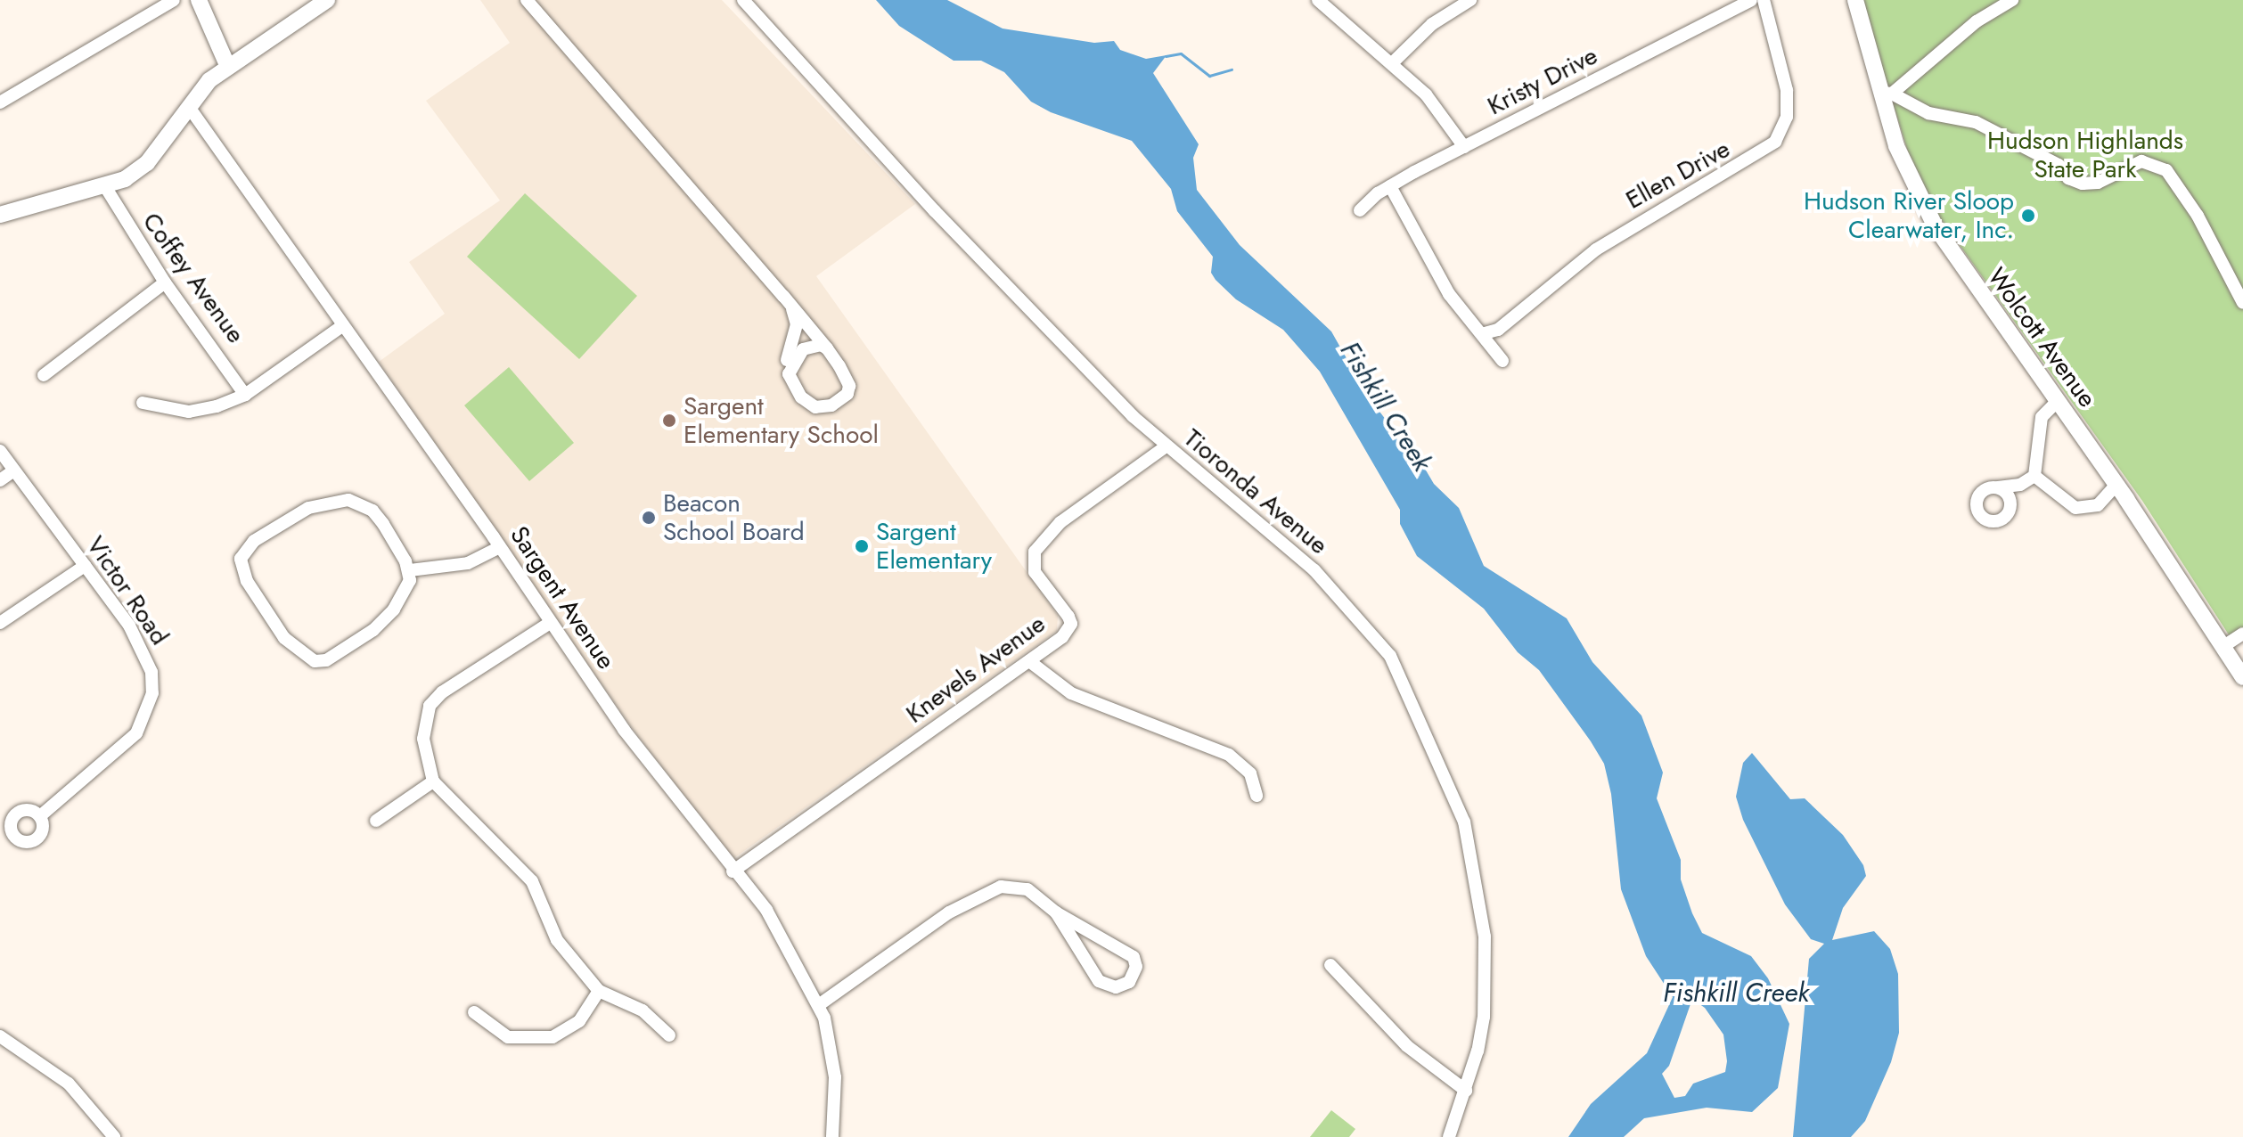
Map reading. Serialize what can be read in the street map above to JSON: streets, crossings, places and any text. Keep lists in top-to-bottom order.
{
  "streets": {
    "main road": ["Wolcott Avenue"],
    "street": [
      "Kristy Drive",
      "Ellen Drive",
      "Coffey Avenue",
      "Tioronda Avenue",
      "Victor Road",
      "Sargent Avenue",
      "Knevels Avenue"
    ]
  },
  "crossings": [
    ["Tioronda Avenue", "Knevels Avenue"],
    ["Sargent Avenue", "Knevels Avenue"]
  ],
  "water": ["Fishkill Creek"],
  "parks": ["Hudson Highlands State Park"],
  "places": [
    "Hudson River Sloop Clearwater, Inc.",
    "Sargent Elementary School",
    "Beacon School Board",
    "Sargent Elementary"
  ]
}
